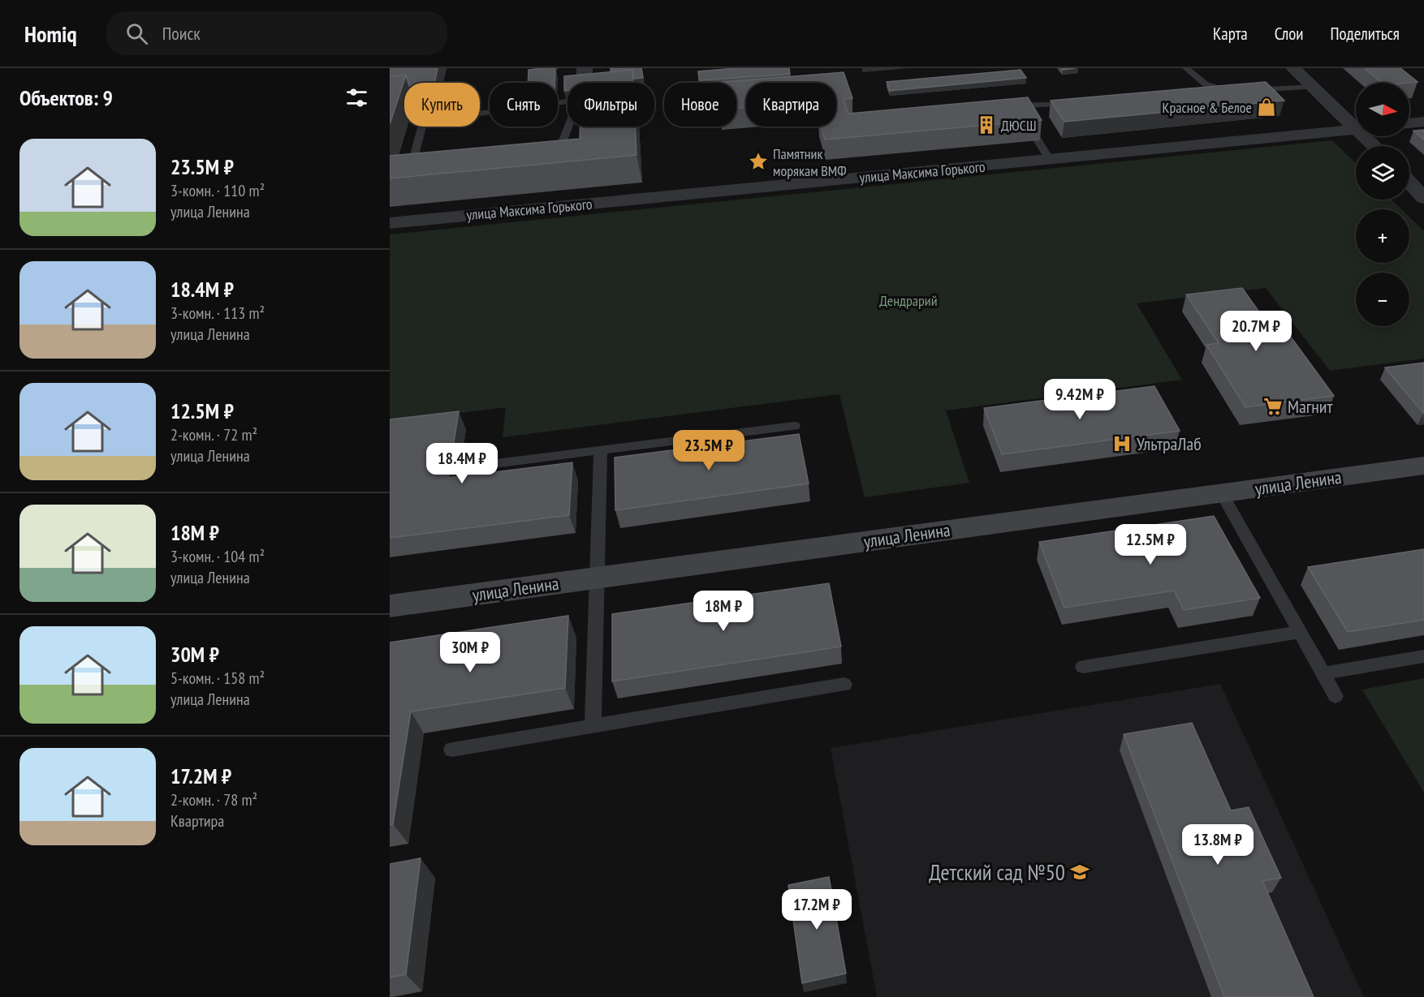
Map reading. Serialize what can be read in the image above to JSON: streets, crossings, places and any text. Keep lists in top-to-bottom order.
{
  "streets": {
    "street": ["улица Максима Горького", "улица Ленина"]
  },
  "parks": ["Дендрарий"],
  "places": {
    "shop": ["Красное & Белое"],
    "building": ["ДЮСШ"],
    "place": ["Памятник морякам ВМФ"],
    "supermarket": ["Магнит"],
    "hospital": ["УльтраЛаб"],
    "school or university": ["Детский сад №50"]
  },
  "north": "right",
  "page": {
    "header": "Homiq",
    "search": "Поиск",
    "nav": ["Карта", "Слои", "Поделиться"],
    "heading": "Объектов: 9",
    "map_buttons": ["+", "−"],
    "chip": [
      "Купить",
      "Снять",
      "Фильтры",
      "Новое",
      "Квартира"
    ],
    "list": [
      {
        "name": "23.5M ₽",
        "note": "3-комн. · 110 m² · улица Ленина"
      },
      {
        "name": "18.4M ₽",
        "note": "3-комн. · 113 m² · улица Ленина"
      },
      {
        "name": "12.5M ₽",
        "note": "2-комн. · 72 m² · улица Ленина"
      },
      {
        "name": "18M ₽",
        "note": "3-комн. · 104 m² · улица Ленина"
      },
      {
        "name": "30M ₽",
        "note": "5-комн. · 158 m² · улица Ленина"
      },
      {
        "name": "17.2M ₽",
        "note": "2-комн. · 78 m² · Квартира"
      }
    ],
    "price": [
      "20.7M ₽",
      "9.42M ₽",
      "23.5M ₽",
      "18.4M ₽",
      "12.5M ₽",
      "18M ₽",
      "30M ₽",
      "13.8M ₽",
      "17.2M ₽"
    ]
  }
}
